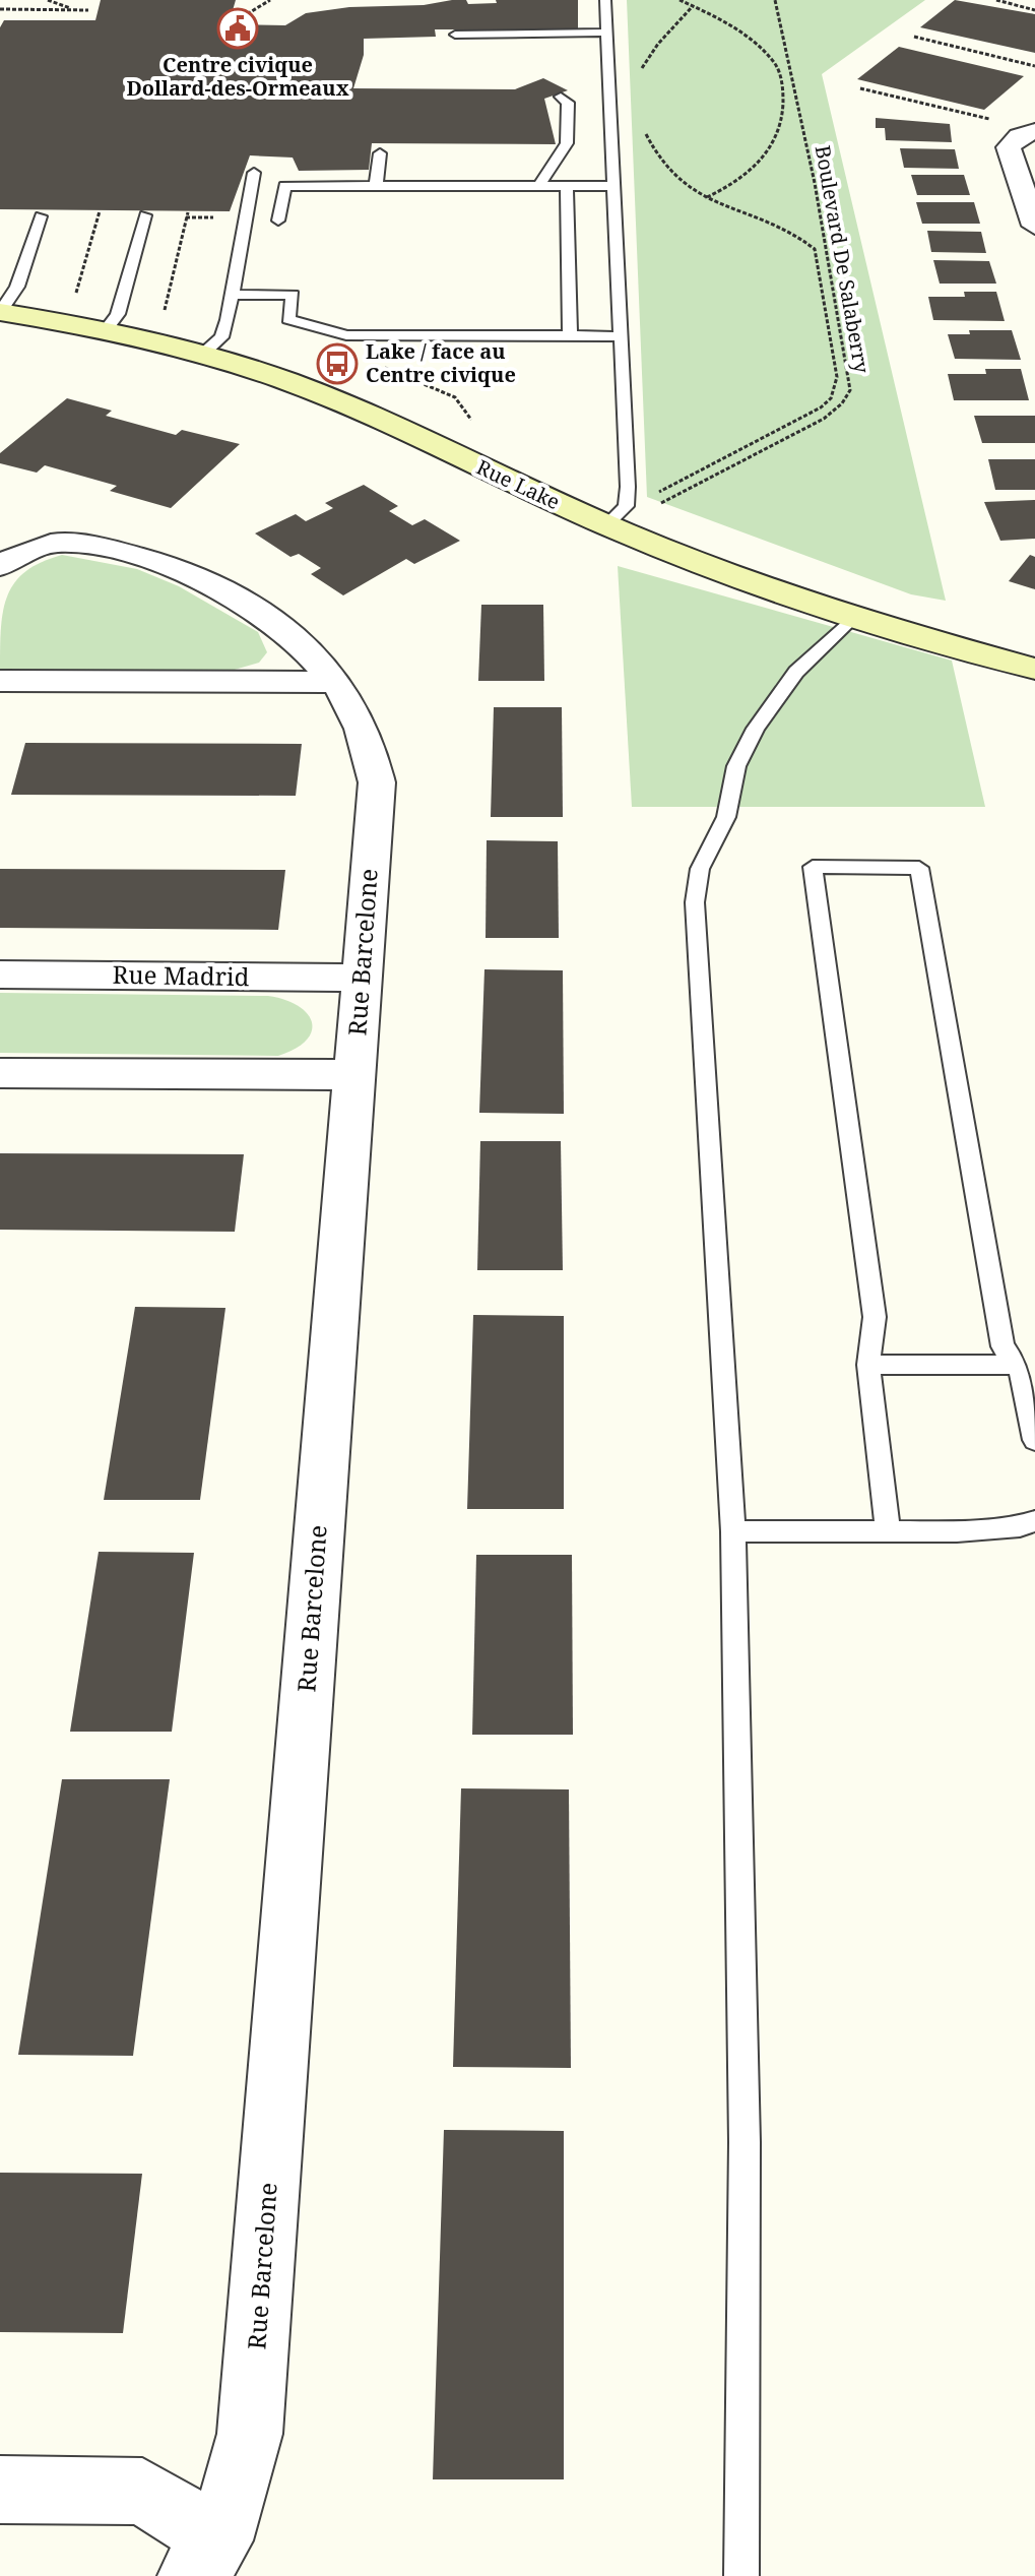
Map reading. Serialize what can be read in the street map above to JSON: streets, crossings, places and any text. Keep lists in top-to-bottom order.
{
  "streets": {
    "street": ["Rue Lake", "Rue Barcelone", "Rue Madrid"],
    "path": ["Boulevard De Salaberry"]
  },
  "crossings": [
    ["Rue Barcelone", "Rue Madrid"]
  ],
  "places": {
    "public building": ["Centre civique Dollard-des-Ormeaux"],
    "bus stop": ["Lake / face au Centre civique"]
  }
}
